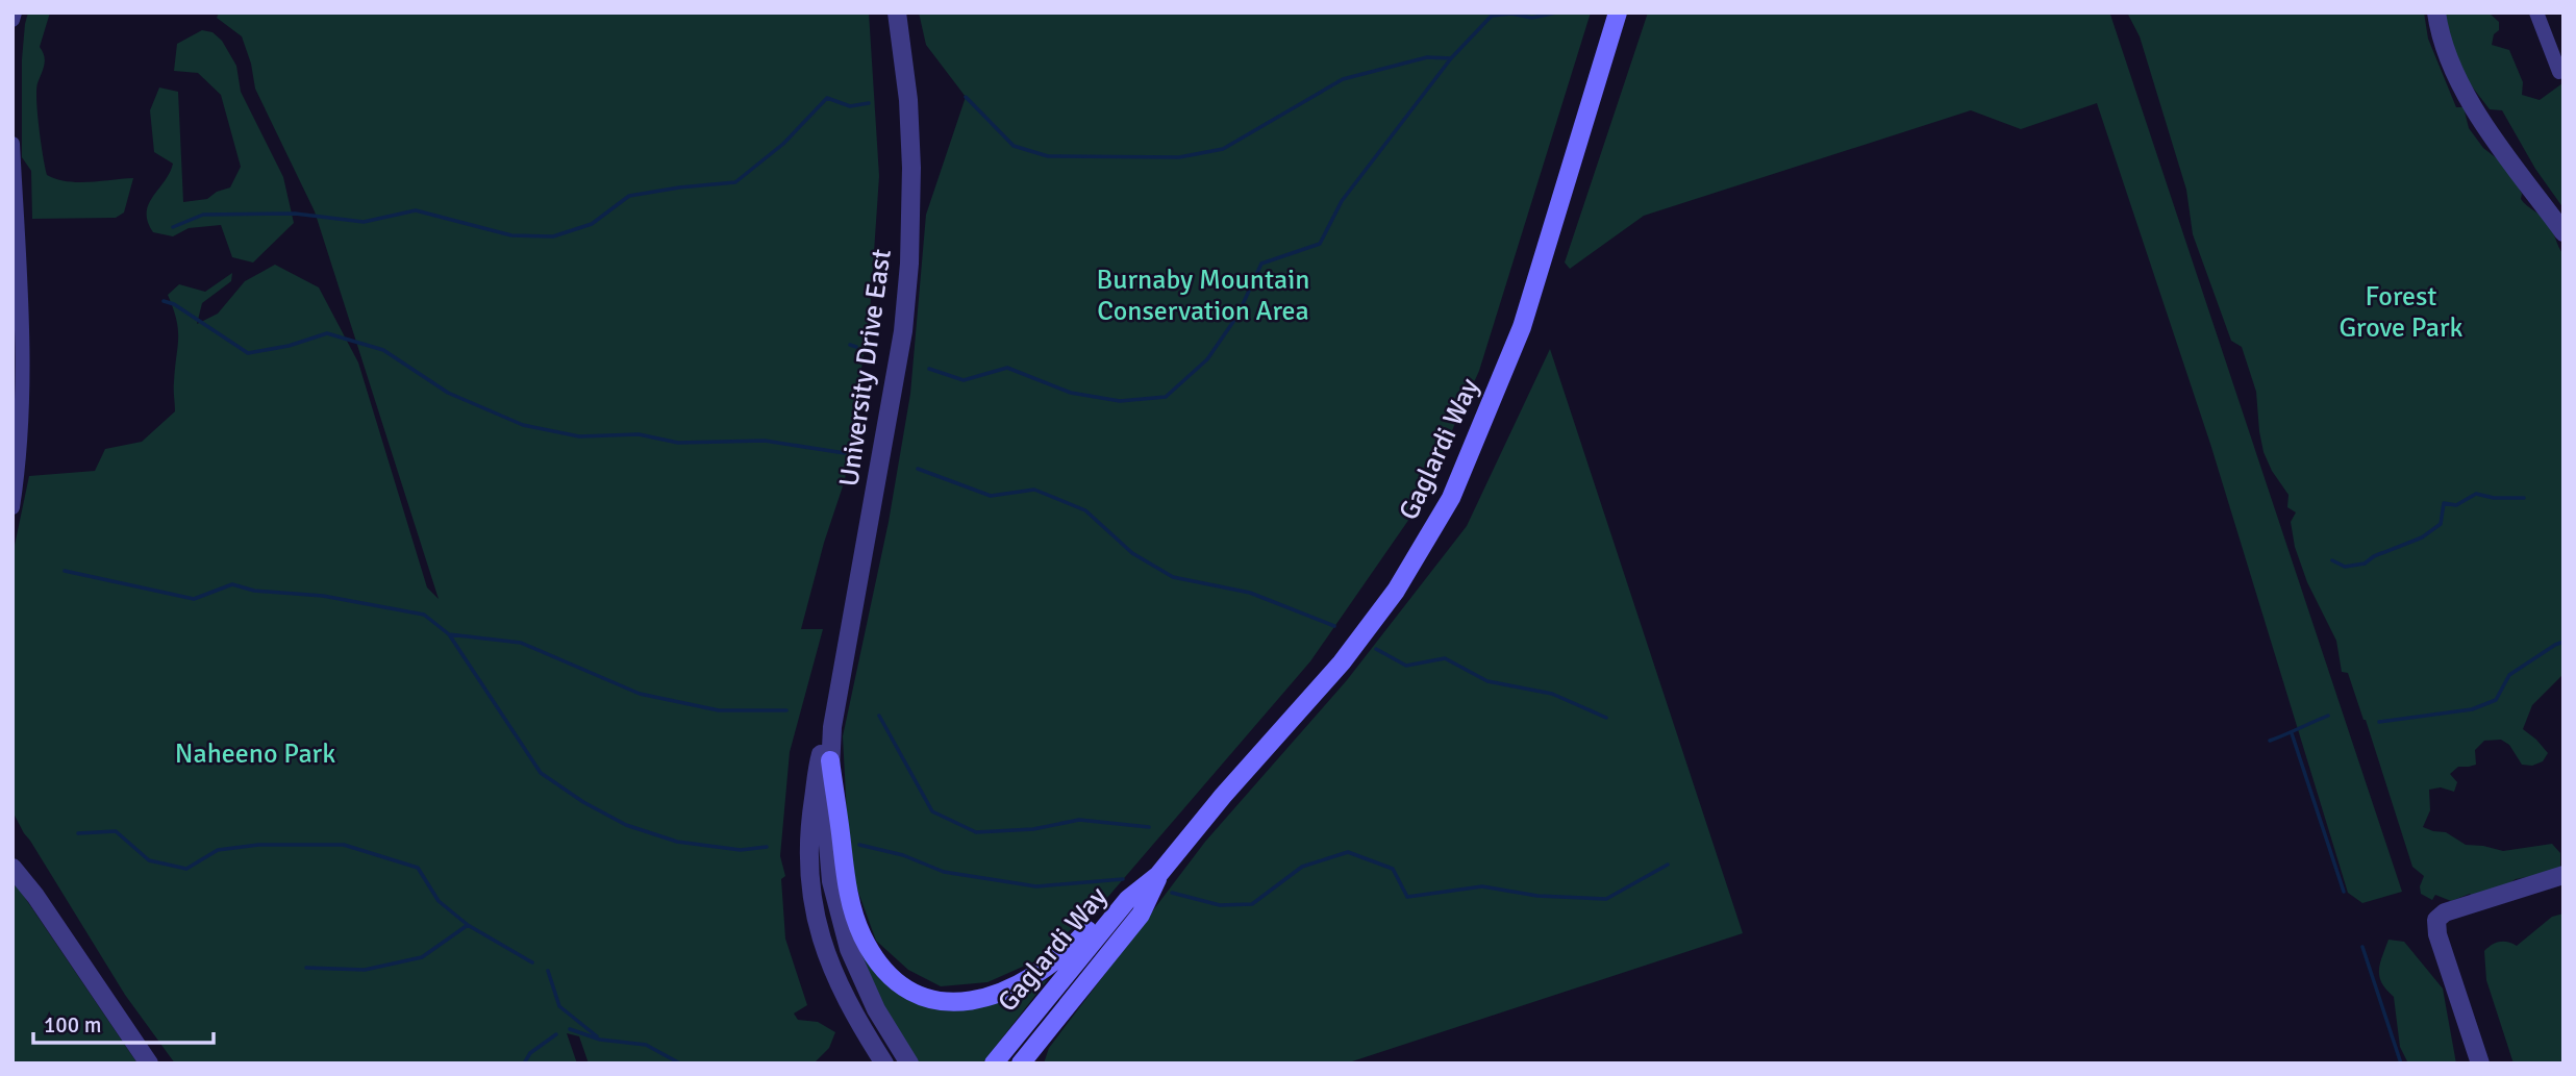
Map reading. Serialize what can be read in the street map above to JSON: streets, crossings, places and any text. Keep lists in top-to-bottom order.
{
  "streets": {
    "main road": ["Gaglardi Way"],
    "street": ["University Drive East"]
  },
  "parks": ["Burnaby Mountain Conservation Area", "Forest Grove Park", "Naheeno Park"],
  "scale_bar": "100 m"
}
